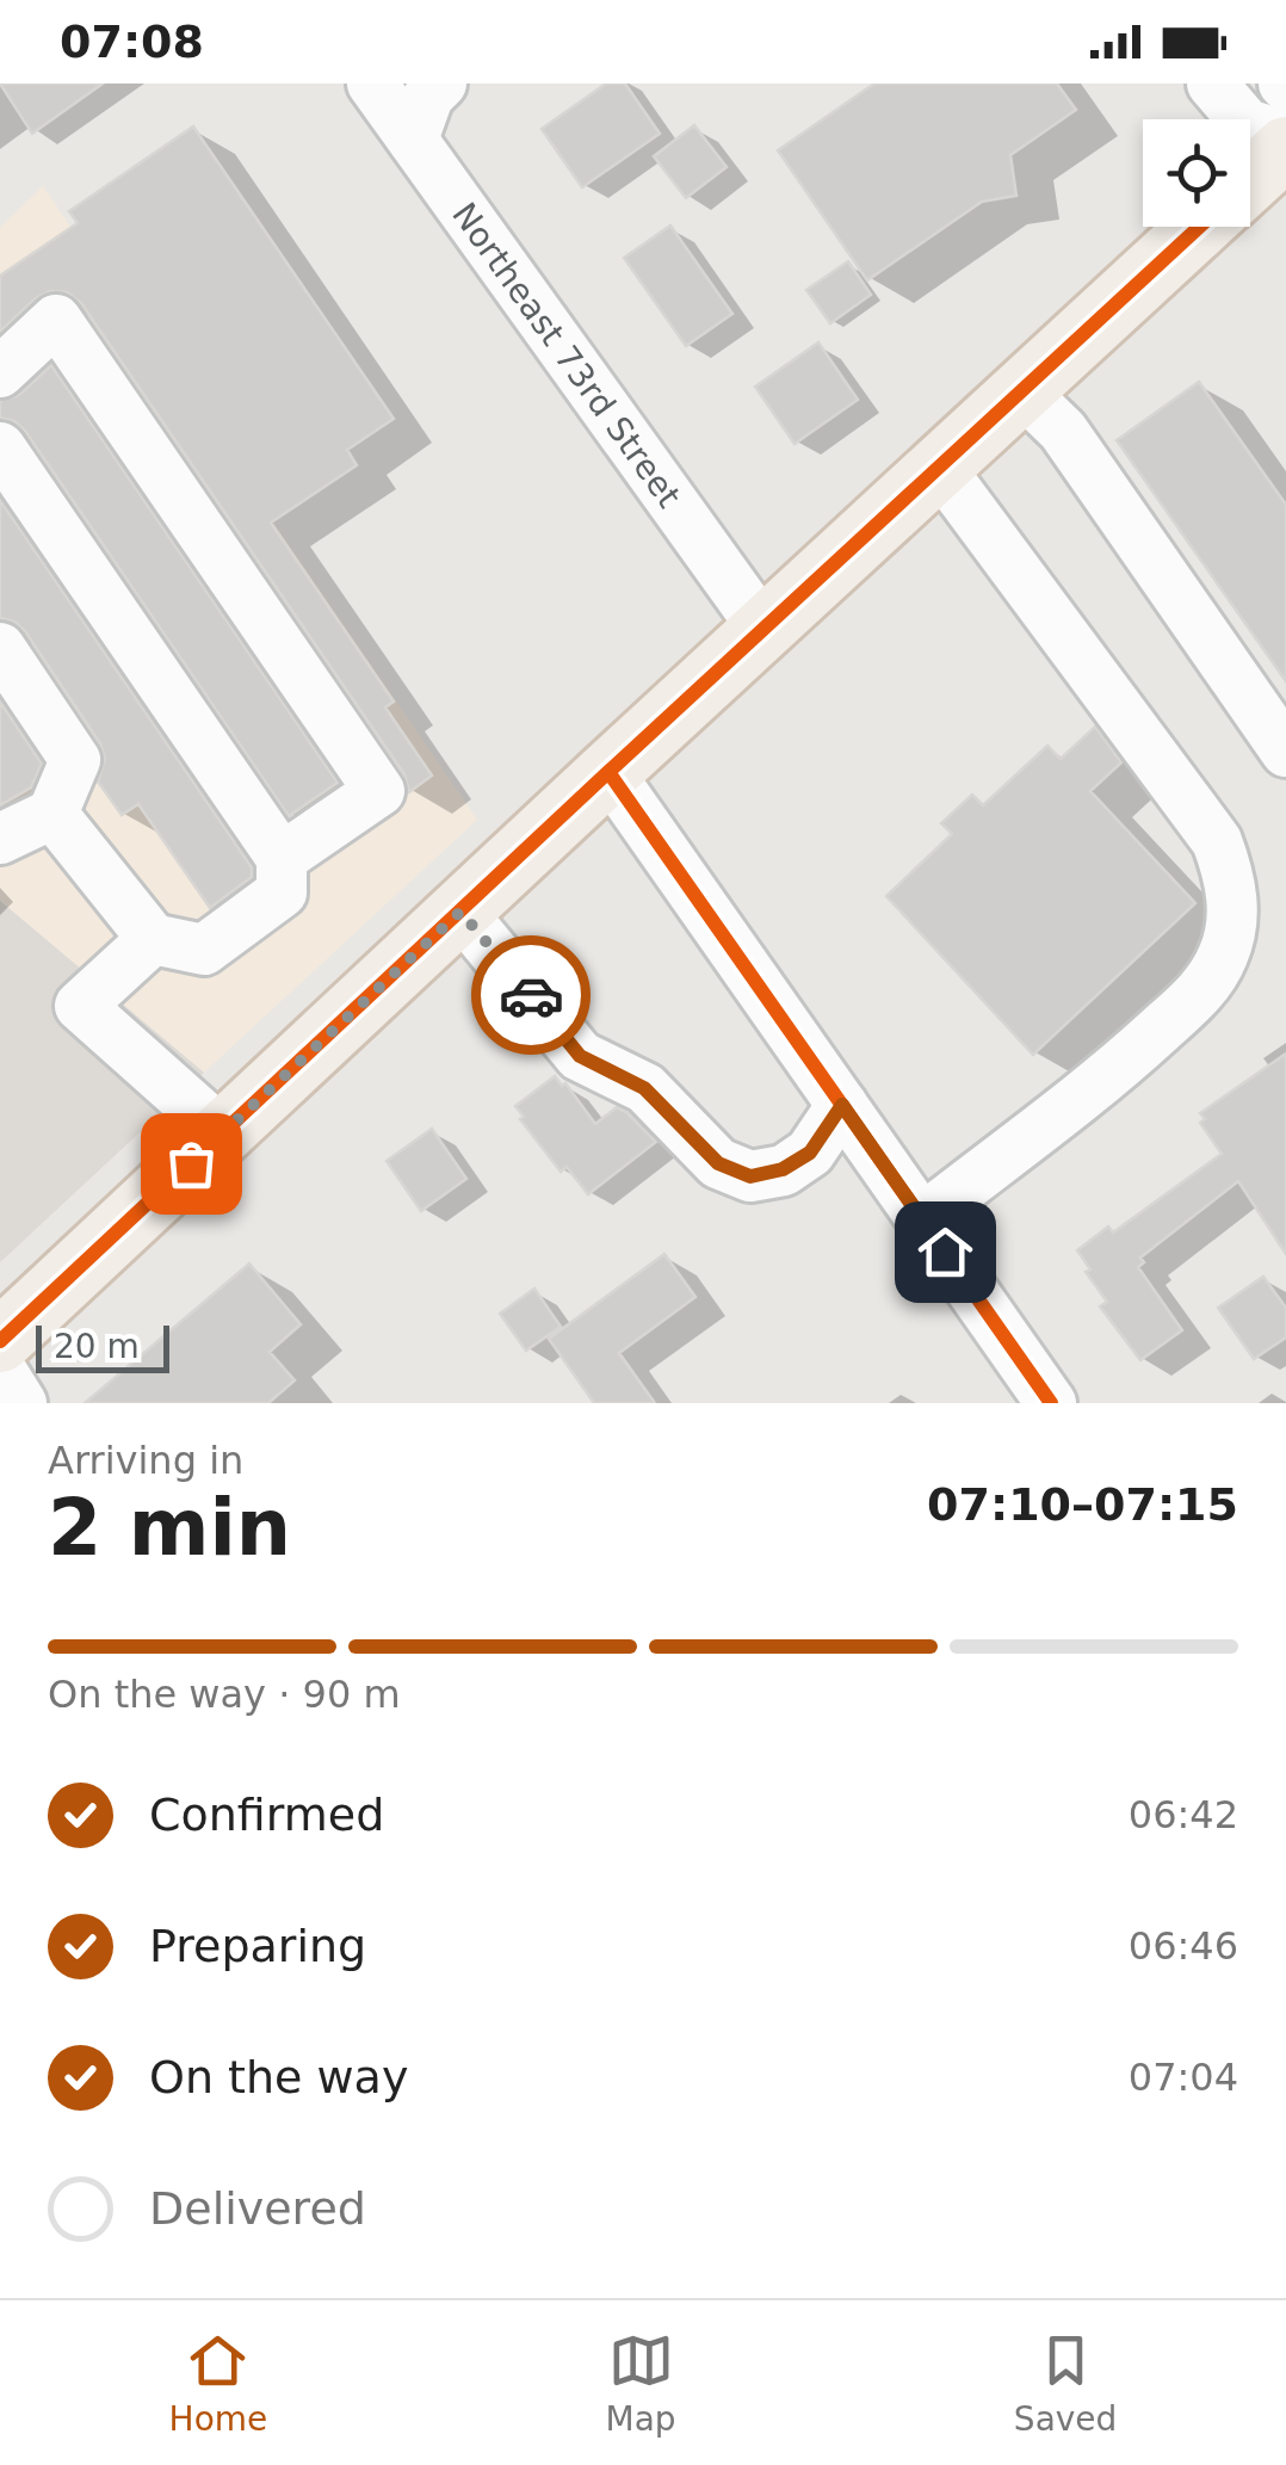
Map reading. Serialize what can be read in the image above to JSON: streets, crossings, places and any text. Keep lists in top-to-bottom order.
{
  "streets": {
    "street": ["Northeast 73rd Street"]
  },
  "scale_bar": "20 m",
  "page": {
    "status": "07:08",
    "scale": "20 m",
    "heading": ["2 min", "Arriving in", "07:10–07:15"],
    "bar": "On the way · 90 m",
    "list": [
      ["Confirmed", "06:42"],
      ["Preparing", "06:46"],
      ["On the way", "07:04"],
      "Delivered"
    ],
    "tabs": ["Home", "Map", "Saved"]
  }
}
